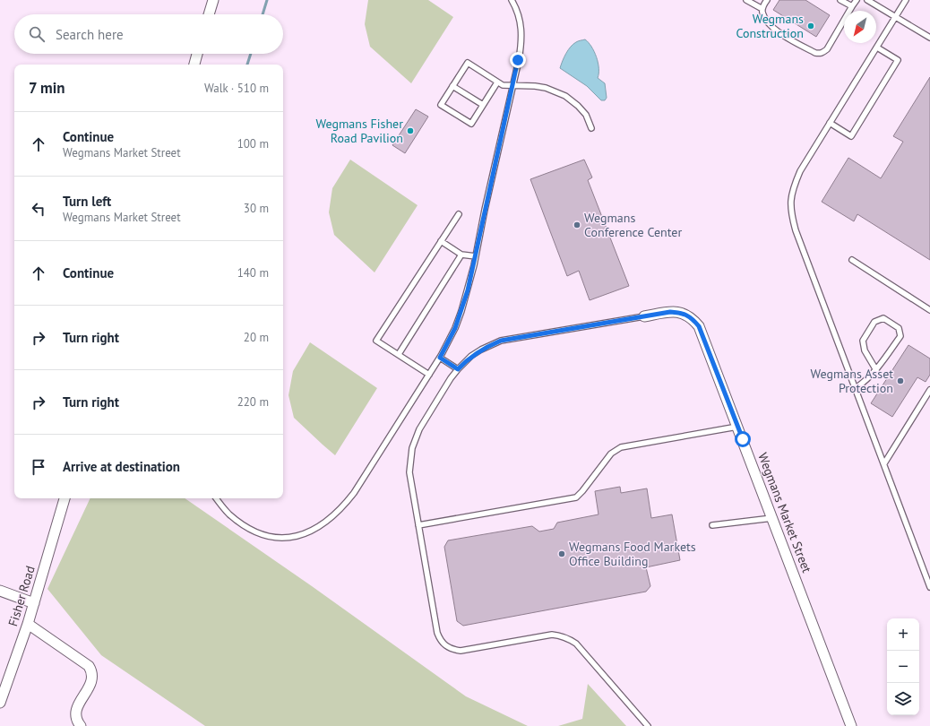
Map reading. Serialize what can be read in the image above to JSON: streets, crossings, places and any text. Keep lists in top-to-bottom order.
{
  "streets": {
    "street": ["Wegmans Market Street", "Fisher Road"]
  },
  "places": [
    "Wegmans Construction",
    "Wegmans Fisher Road Pavilion",
    "Wegmans Conference Center",
    "Wegmans Asset Protection",
    "Wegmans Food Markets Office Building"
  ],
  "north": "bottom left",
  "page": {
    "search": "Search here",
    "heading": ["7 min", "Walk · 510 m"],
    "list": [
      ["Continue", "Wegmans Market Street", "100 m"],
      ["Turn left", "Wegmans Market Street", "30 m"],
      ["Continue", "140 m"],
      ["Turn right", "20 m"],
      ["Turn right", "220 m"],
      "Arrive at destination"
    ],
    "map_buttons": ["+", "−"]
  }
}
